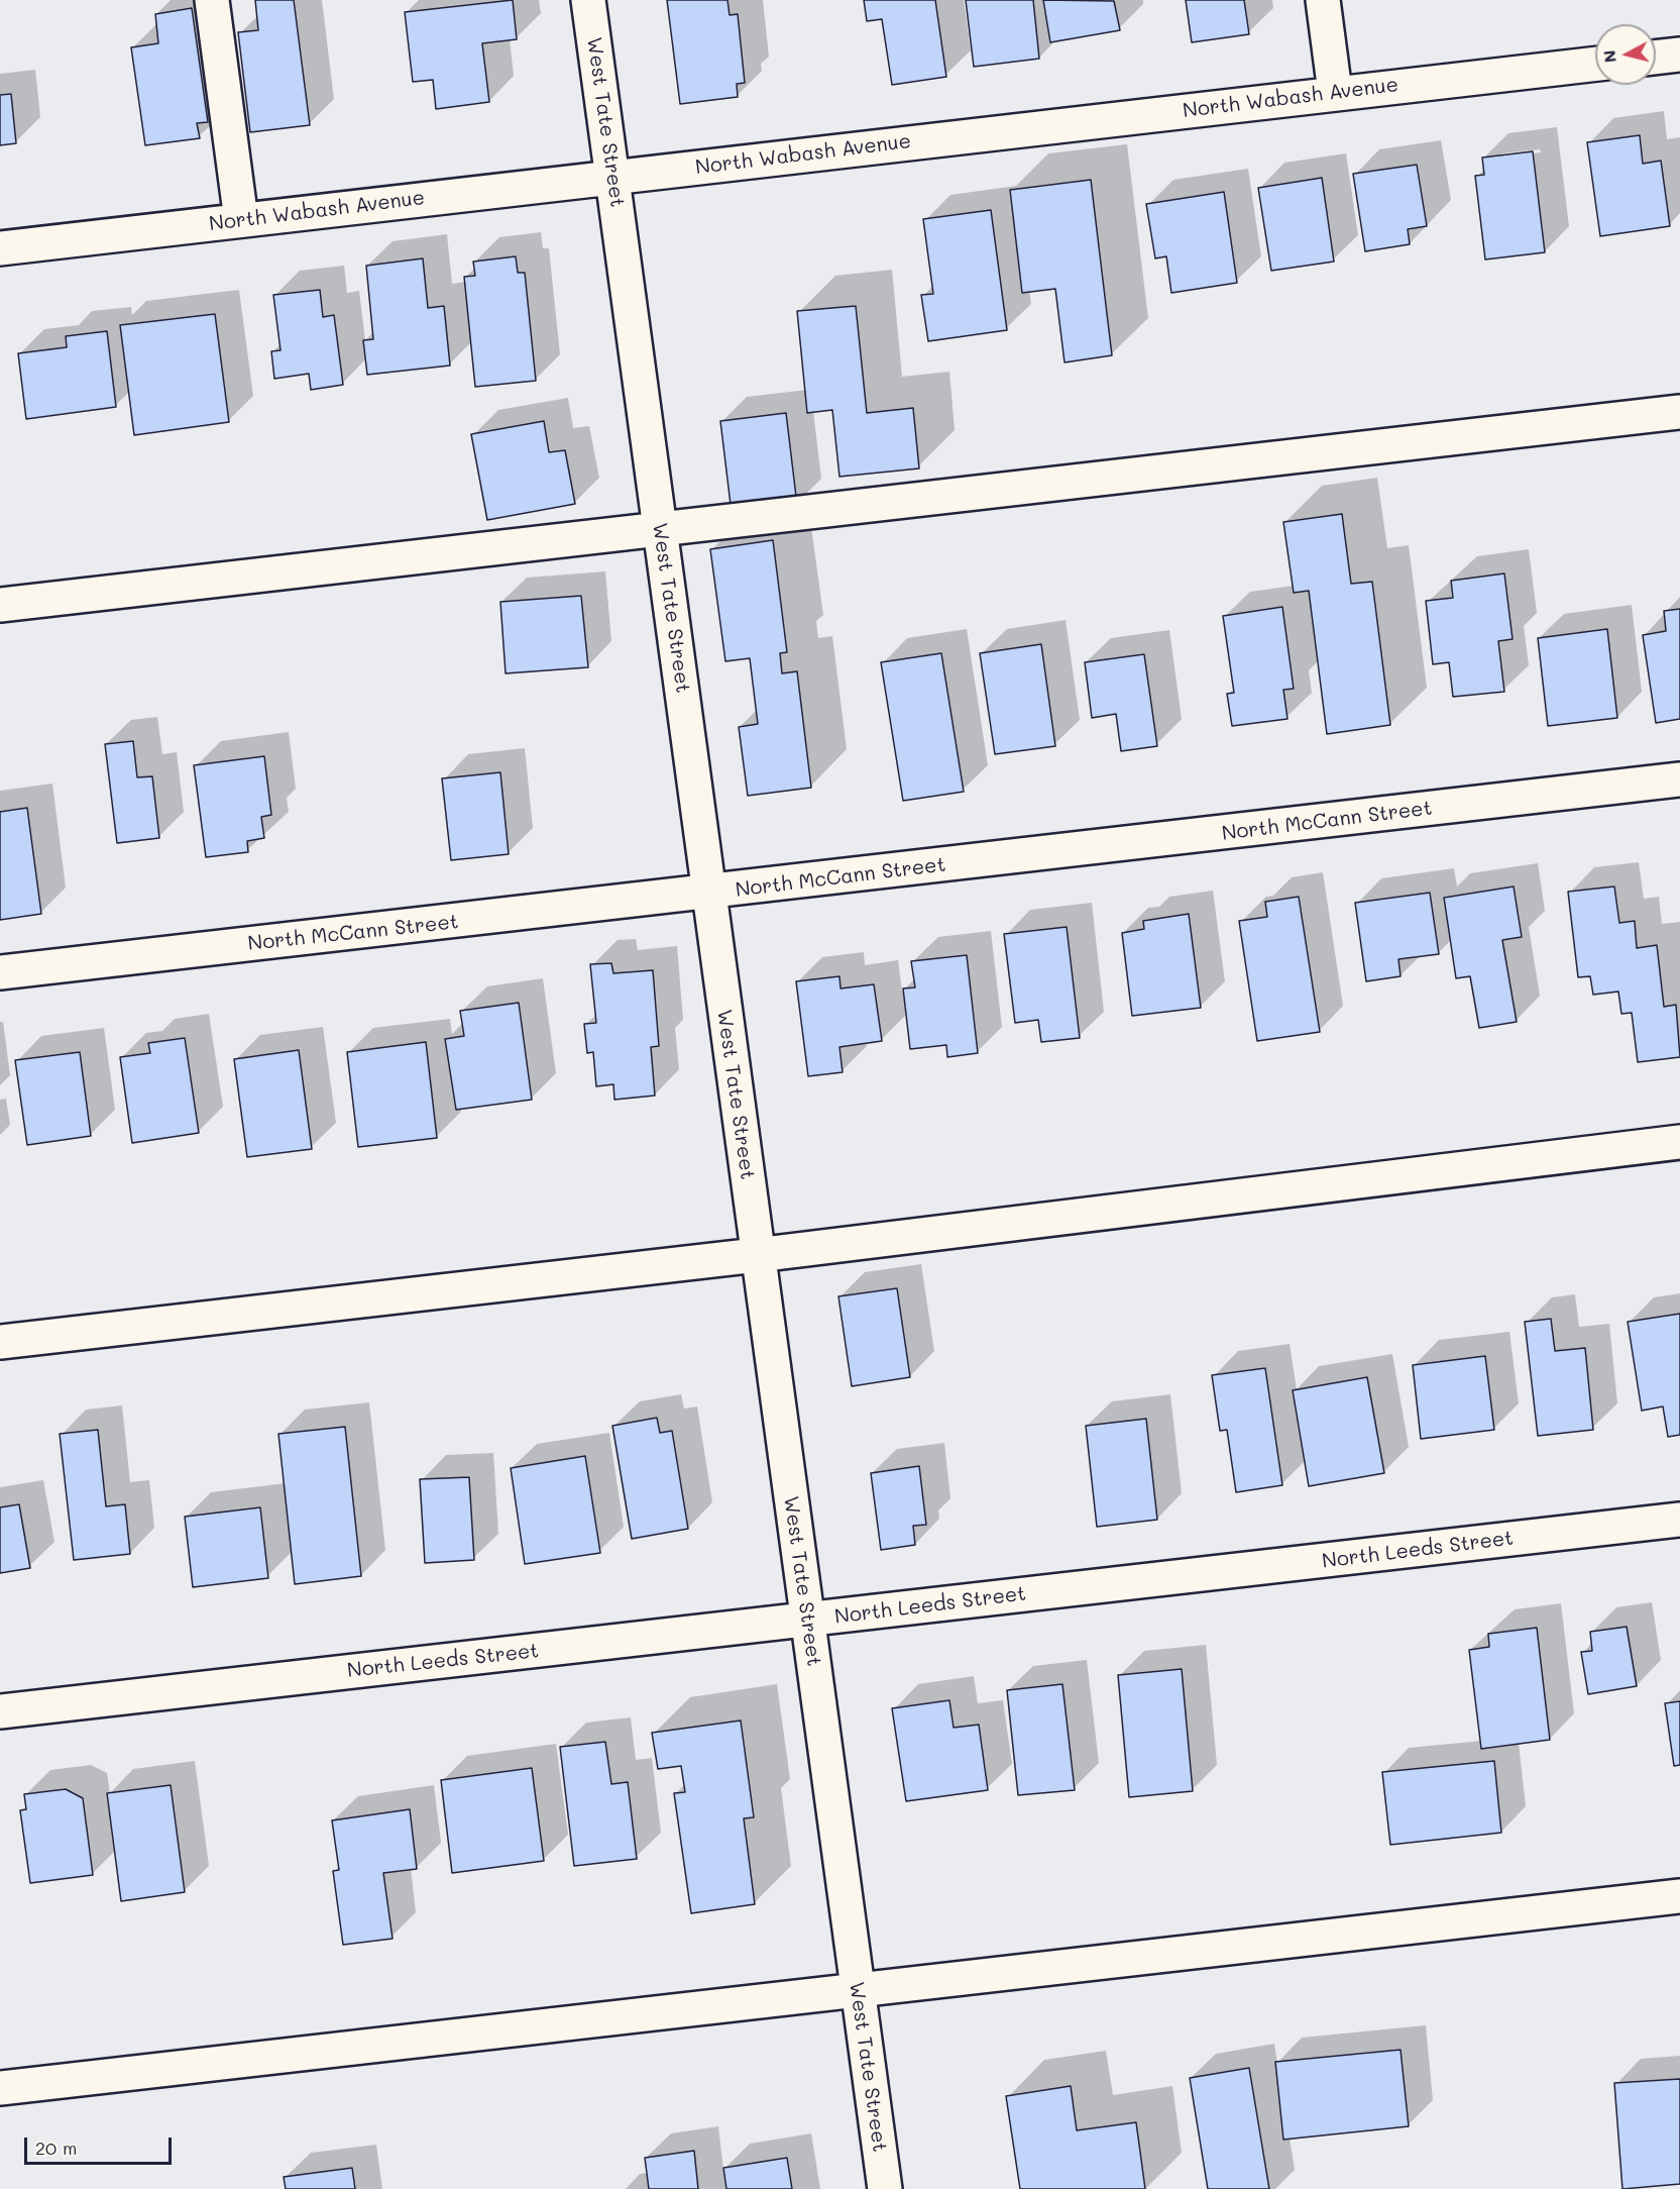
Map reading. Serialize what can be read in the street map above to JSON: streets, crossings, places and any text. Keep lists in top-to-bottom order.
{
  "streets": {
    "street": [
      "North Wabash Avenue",
      "West Tate Street",
      "North McCann Street",
      "North Leeds Street"
    ]
  },
  "crossings": [
    ["North Wabash Avenue", "West Tate Street"],
    ["West Tate Street", "North McCann Street"],
    ["West Tate Street", "North Leeds Street"]
  ],
  "scale_bar": "20 m",
  "north": "left"
}
